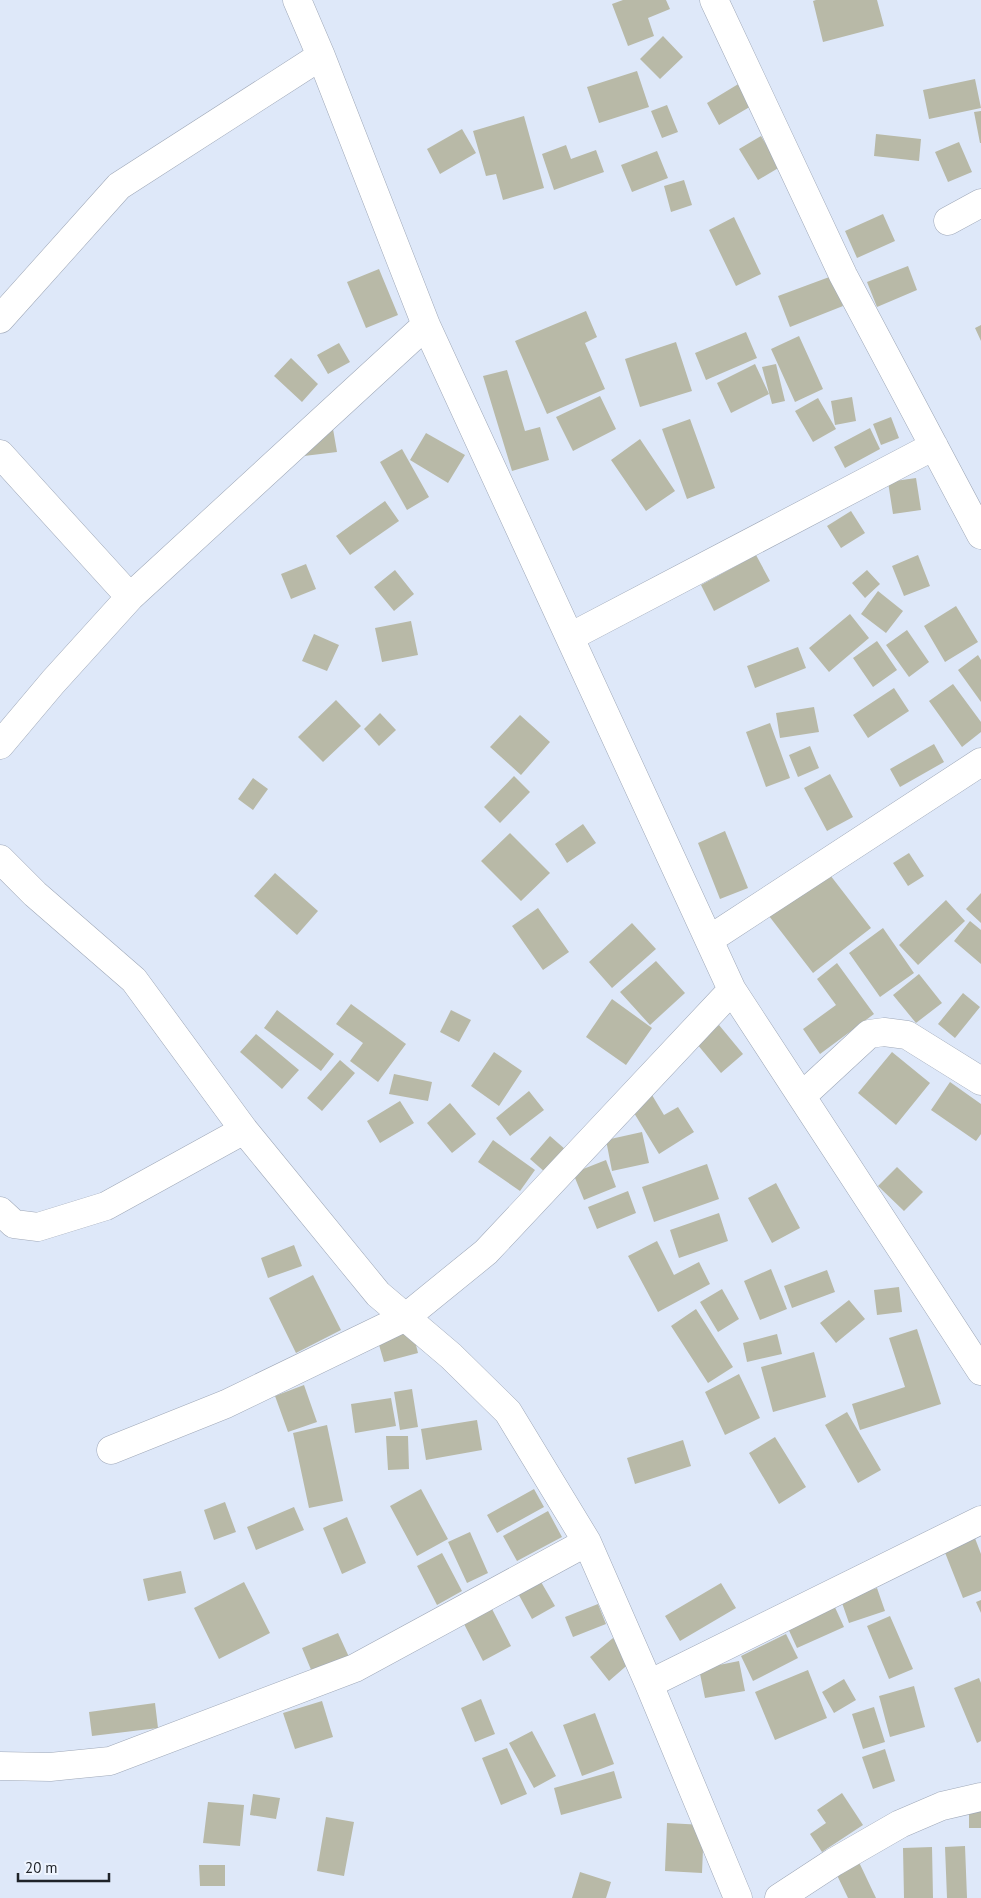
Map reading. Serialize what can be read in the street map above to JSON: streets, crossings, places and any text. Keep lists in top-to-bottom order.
{
  "scale_bar": "20 m"
}
